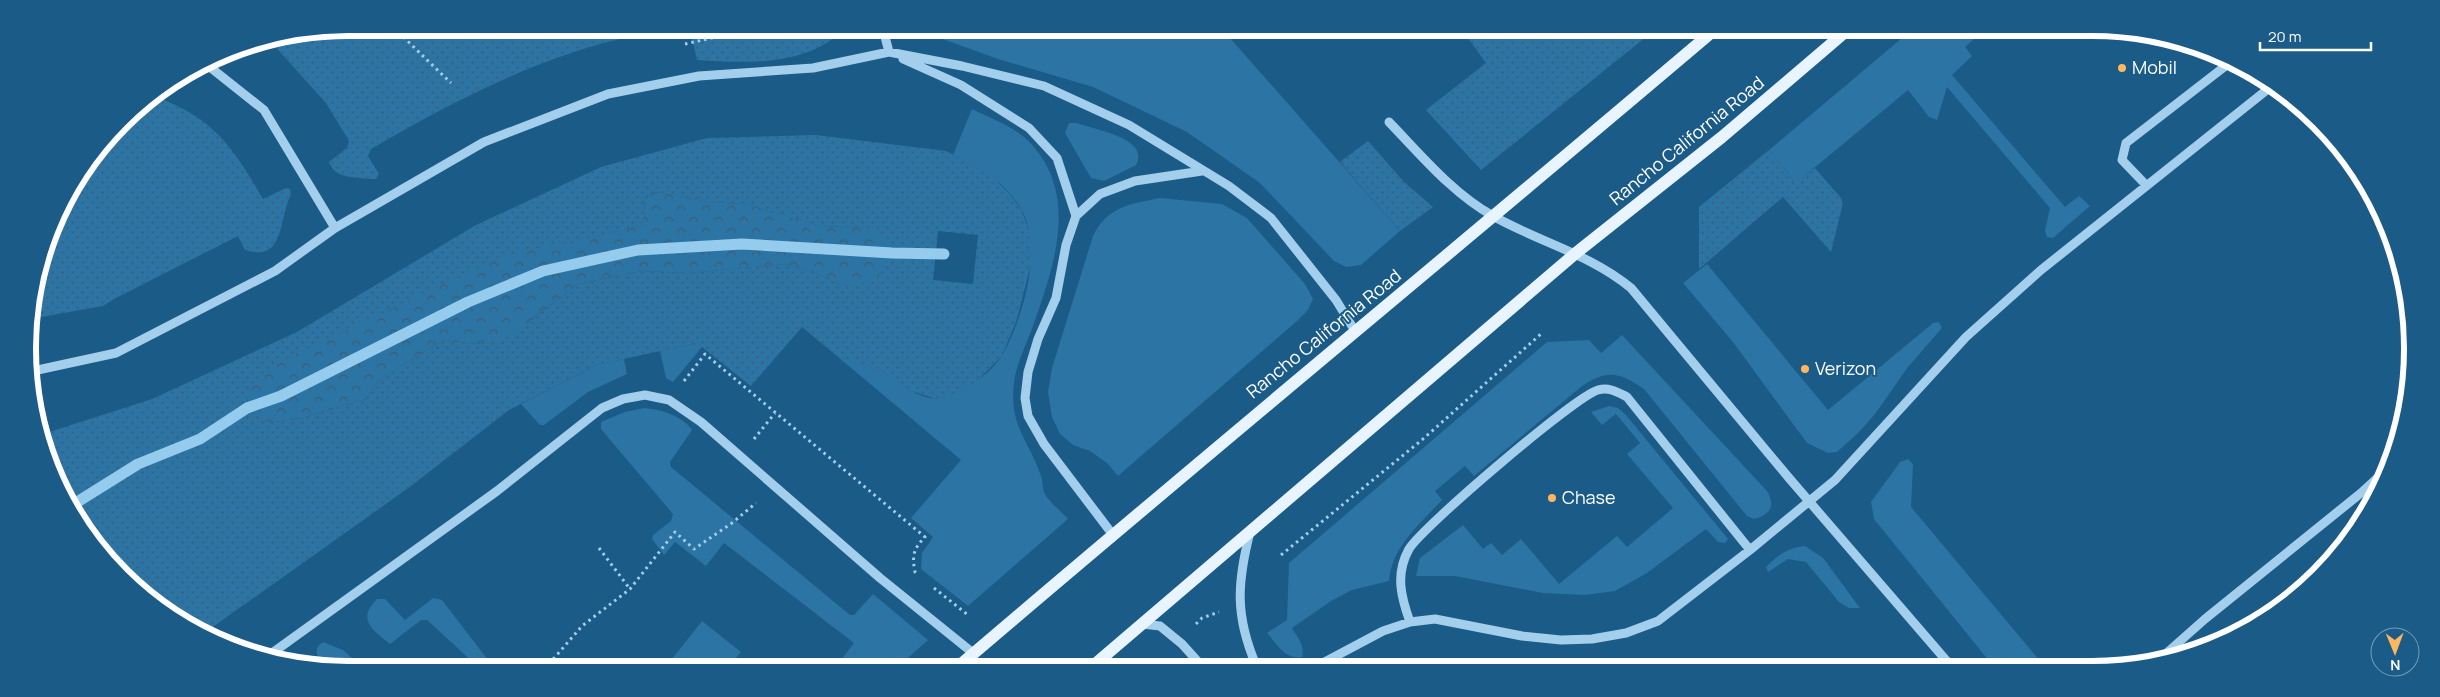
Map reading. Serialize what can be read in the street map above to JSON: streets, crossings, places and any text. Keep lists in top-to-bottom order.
{
  "streets": {
    "main road": ["Rancho California Road"]
  },
  "places": ["Mobil", "Verizon", "Chase"],
  "scale_bar": "20 m",
  "north": "bottom"
}
